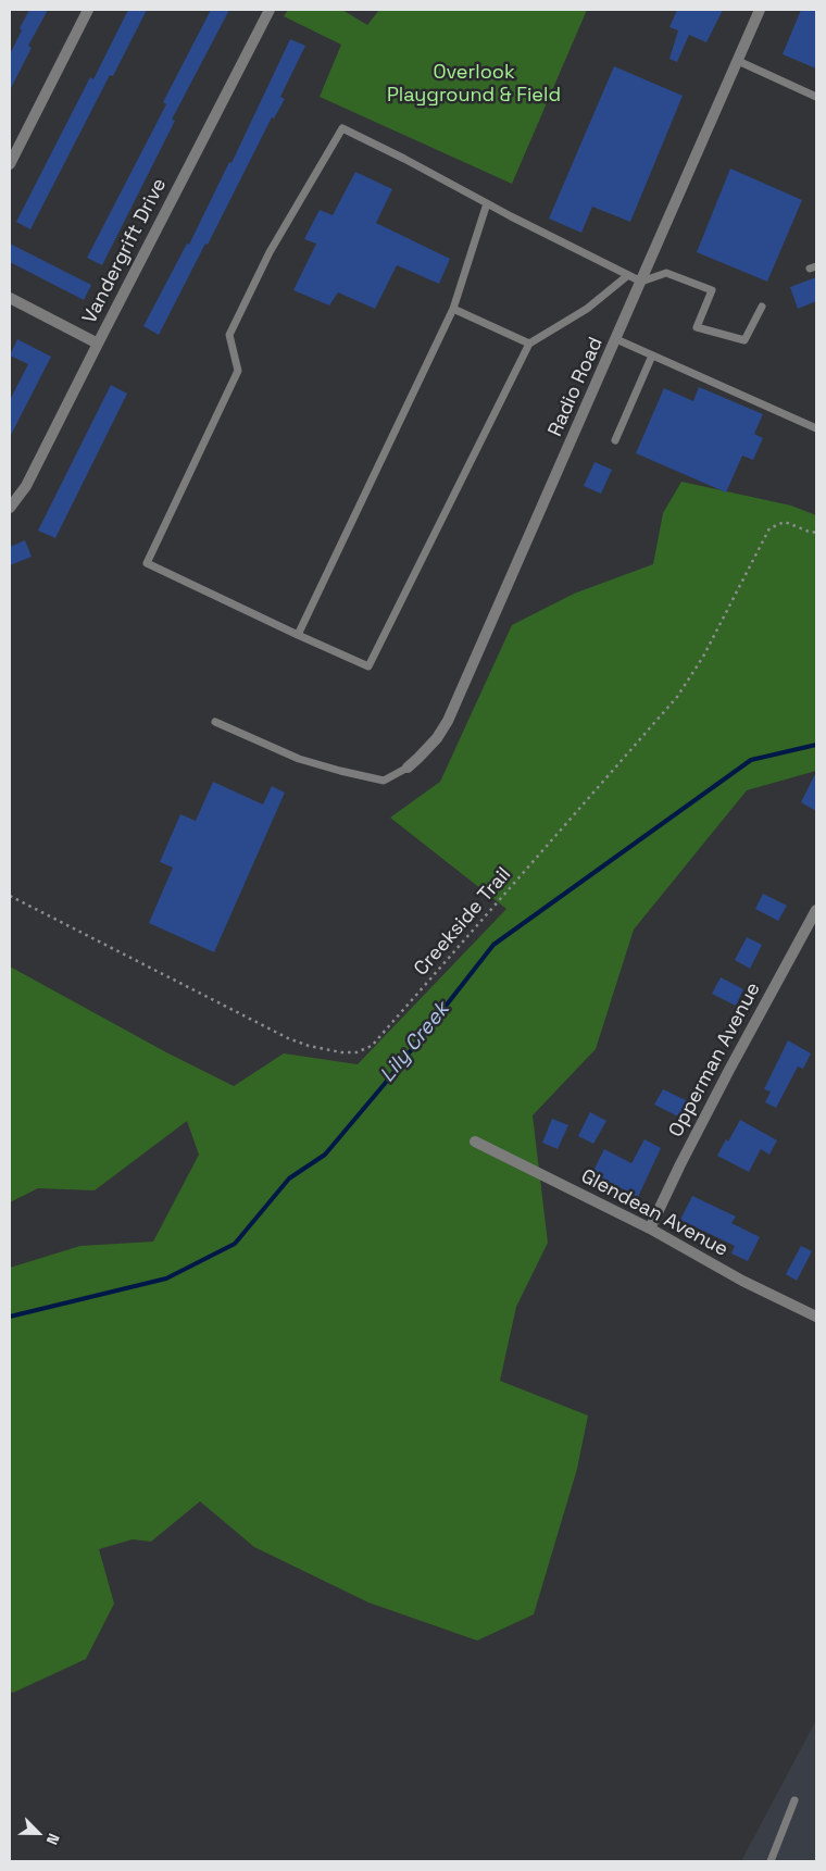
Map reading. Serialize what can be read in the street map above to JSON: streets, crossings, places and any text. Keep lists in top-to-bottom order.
{
  "streets": {
    "street": [
      "Vandergrift Drive",
      "Radio Road",
      "Opperman Avenue",
      "Glendean Avenue"
    ],
    "path": ["Creekside Trail"]
  },
  "crossings": [
    ["Opperman Avenue", "Glendean Avenue"]
  ],
  "water": ["Lily Creek"],
  "parks": ["Overlook Playground & Field"],
  "north": "bottom right"
}
